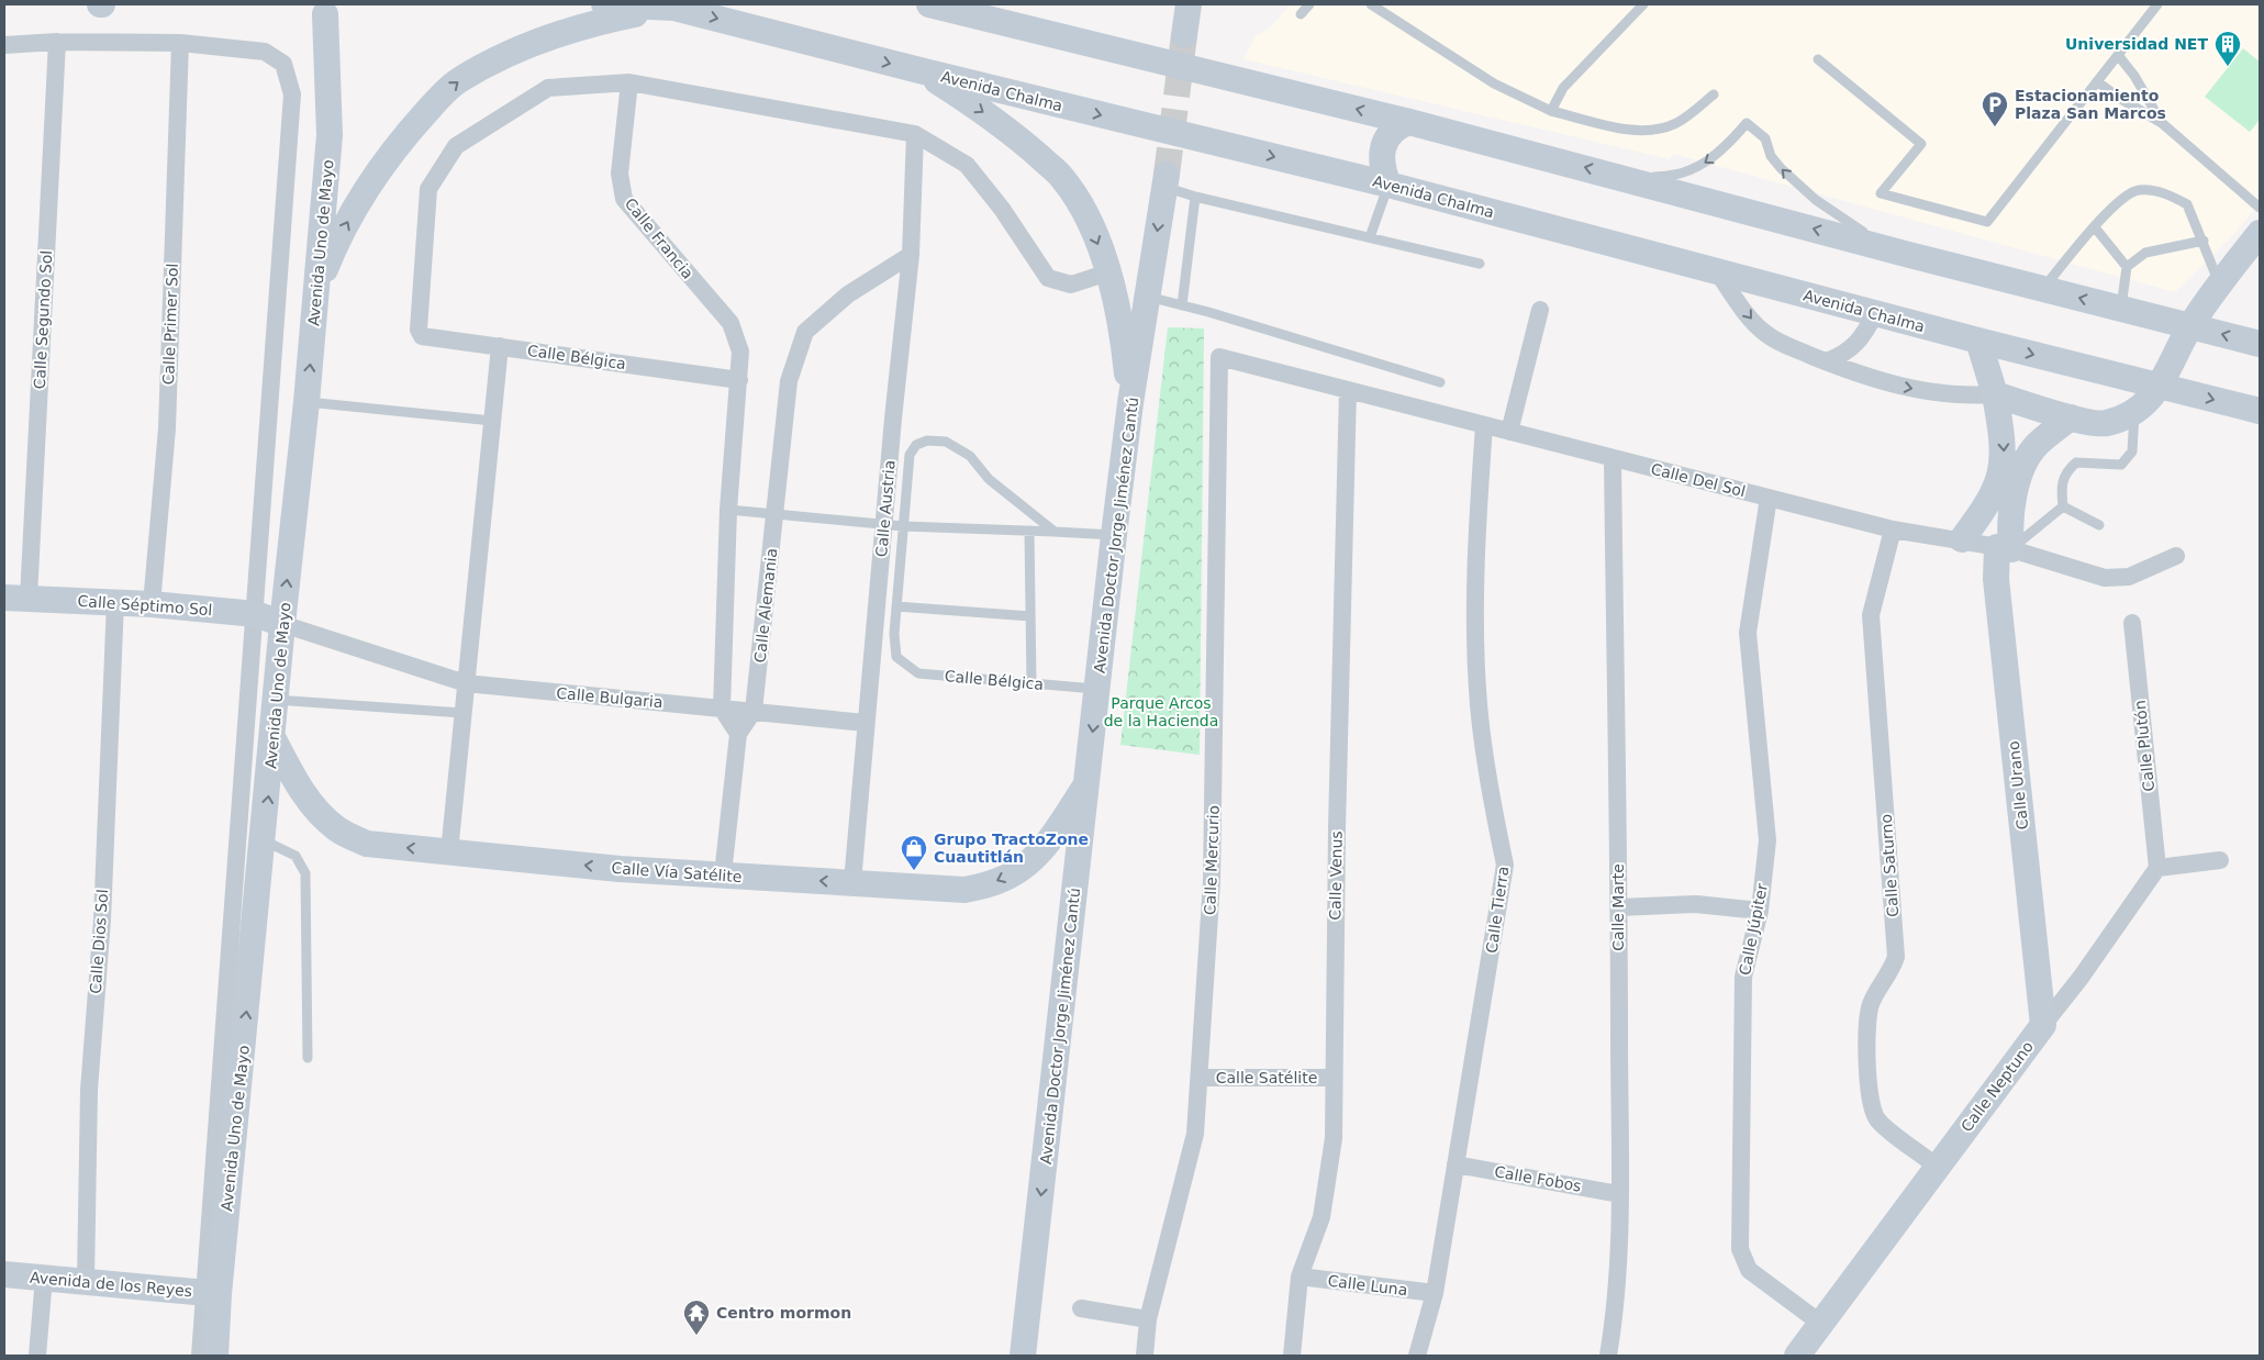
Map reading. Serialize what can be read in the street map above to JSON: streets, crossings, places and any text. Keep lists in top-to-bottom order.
{
  "streets": {
    "main road": [
      "Avenida Chalma",
      "Avenida Uno de Mayo",
      "Avenida Doctor Jorge Jiménez Cantú",
      "Calle Séptimo Sol",
      "Calle Urano",
      "Calle Vía Satélite",
      "Calle Neptuno",
      "Avenida de los Reyes"
    ],
    "street": [
      "Calle Francia",
      "Calle Segundo Sol",
      "Calle Primer Sol",
      "Calle Bélgica",
      "Calle Del Sol",
      "Calle Austria",
      "Calle Alemania",
      "Calle Bulgaria",
      "Calle Plutón",
      "Calle Mercurio",
      "Calle Saturno",
      "Calle Venus",
      "Calle Marte",
      "Calle Tierra",
      "Calle Júpiter",
      "Calle Dios Sol",
      "Calle Satélite",
      "Calle Fobos",
      "Calle Luna"
    ]
  },
  "crossings": [
    ["Calle Francia", "Calle Bélgica"],
    ["Calle Francia", "Calle Bulgaria"],
    ["Avenida Uno de Mayo", "Calle Séptimo Sol"],
    ["Avenida Uno de Mayo", "Calle Bulgaria"],
    ["Avenida Uno de Mayo", "Calle Vía Satélite"],
    ["Avenida Uno de Mayo", "Avenida de los Reyes"],
    ["Calle Segundo Sol", "Calle Séptimo Sol"],
    ["Calle Primer Sol", "Calle Séptimo Sol"],
    ["Calle Bélgica", "Avenida Doctor Jorge Jiménez Cantú"],
    ["Calle Del Sol", "Calle Urano"],
    ["Calle Del Sol", "Calle Mercurio"],
    ["Calle Del Sol", "Calle Saturno"],
    ["Calle Del Sol", "Calle Venus"],
    ["Calle Del Sol", "Calle Marte"],
    ["Calle Del Sol", "Calle Tierra"],
    ["Calle Del Sol", "Calle Júpiter"],
    ["Calle Austria", "Calle Alemania"],
    ["Calle Austria", "Calle Bulgaria"],
    ["Calle Austria", "Calle Vía Satélite"],
    ["Avenida Doctor Jorge Jiménez Cantú", "Calle Vía Satélite"],
    ["Calle Séptimo Sol", "Calle Bulgaria"],
    ["Calle Séptimo Sol", "Calle Dios Sol"],
    ["Calle Alemania", "Calle Bulgaria"],
    ["Calle Alemania", "Calle Vía Satélite"],
    ["Calle Plutón", "Calle Neptuno"],
    ["Calle Urano", "Calle Neptuno"],
    ["Calle Mercurio", "Calle Satélite"],
    ["Calle Saturno", "Calle Neptuno"],
    ["Calle Venus", "Calle Satélite"],
    ["Calle Venus", "Calle Luna"],
    ["Calle Marte", "Calle Fobos"],
    ["Calle Tierra", "Calle Fobos"],
    ["Calle Tierra", "Calle Luna"],
    ["Calle Júpiter", "Calle Neptuno"],
    ["Calle Dios Sol", "Avenida de los Reyes"]
  ],
  "one_way": ["Avenida Uno de Mayo", "Avenida Doctor Jorge Jiménez Cantú", "Calle Vía Satélite"],
  "parks": ["Parque Arcos de la Hacienda"],
  "places": {
    "building": ["Universidad NET"],
    "parking": ["Estacionamiento Plaza San Marcos"],
    "shop": ["Grupo TractoZone Cuautitlán"],
    "temple": ["Centro mormon"]
  }
}
